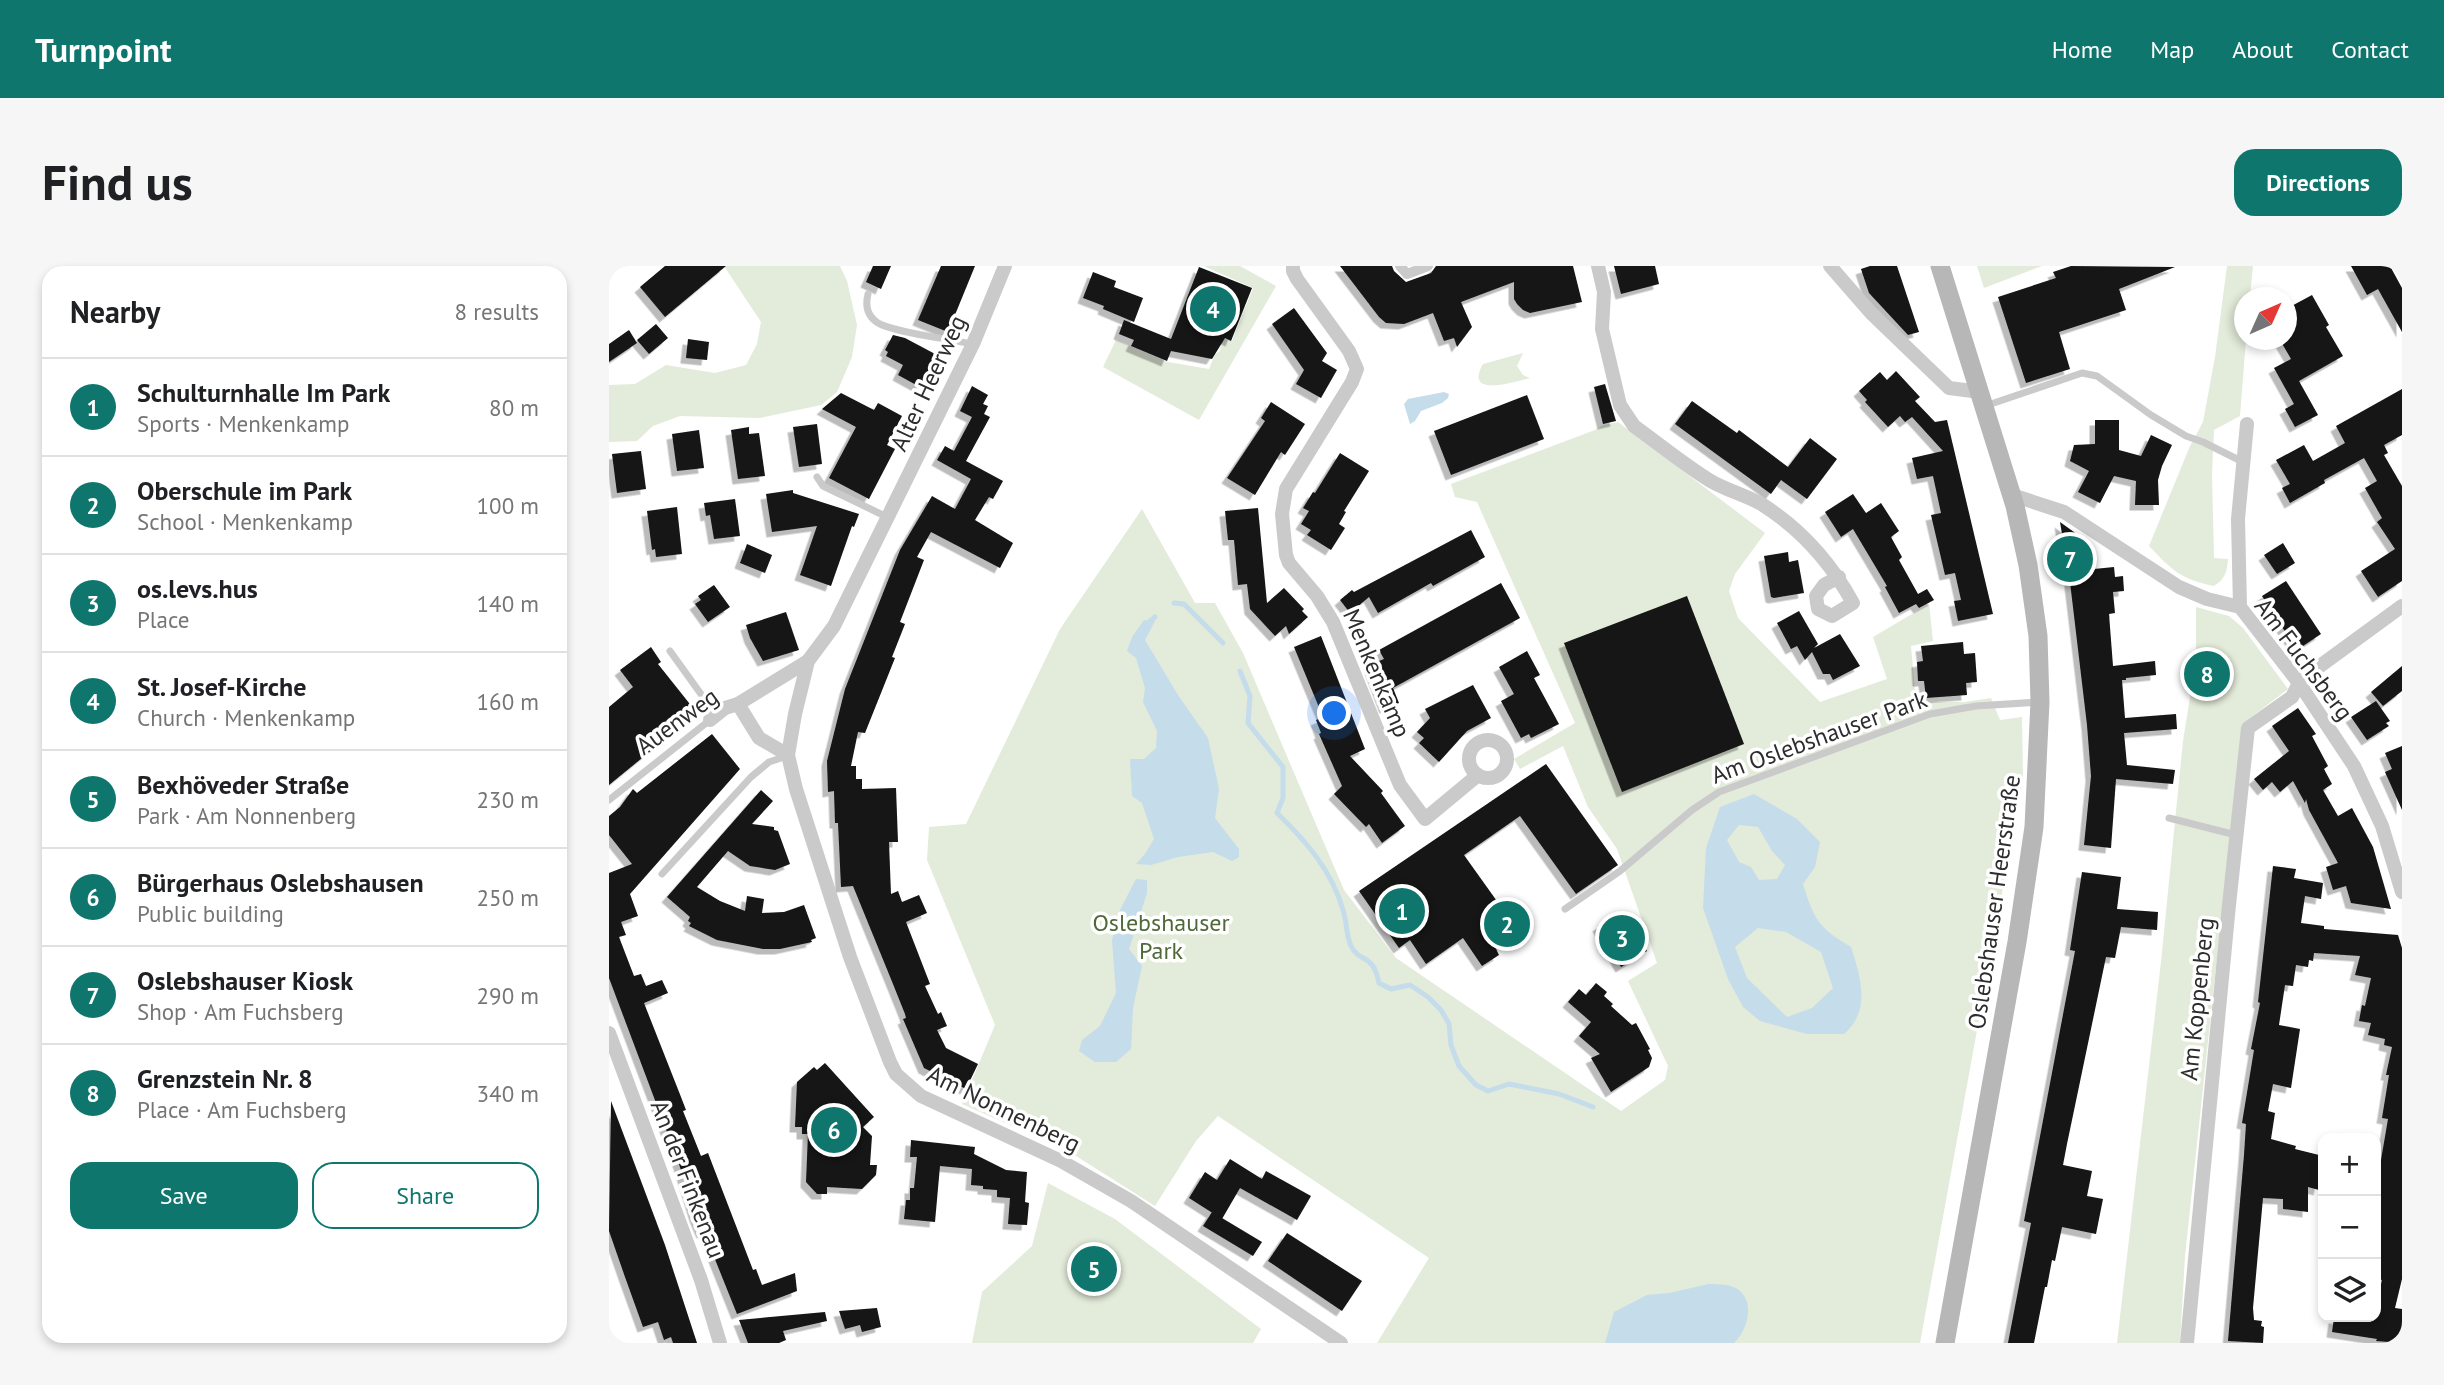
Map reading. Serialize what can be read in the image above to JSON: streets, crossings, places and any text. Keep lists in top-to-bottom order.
{
  "streets": {
    "main road": ["Oslebshauser Heerstraße"],
    "street": [
      "Alter Heerweg",
      "Am Fuchsberg",
      "Menkenkamp",
      "Auenweg",
      "Am Koppenberg",
      "Am Nonnenberg",
      "An der Finkenau"
    ],
    "lane": ["Am Oslebshauser Park"]
  },
  "crossings": [
    ["Alter Heerweg", "Auenweg"],
    ["Alter Heerweg", "Am Nonnenberg"],
    ["Am Fuchsberg", "Oslebshauser Heerstraße"],
    ["Am Fuchsberg", "Am Koppenberg"],
    ["Am Oslebshauser Park", "Oslebshauser Heerstraße"]
  ],
  "parks": ["Oslebshauser Park"],
  "north": "top right",
  "page": {
    "header": "Turnpoint",
    "nav": [
      "Home",
      "Map",
      "About",
      "Contact"
    ],
    "buttons": [
      "Directions",
      ["Save", "Share"]
    ],
    "title": "Find us",
    "heading": ["Nearby", "8 results"],
    "pins": [
      "4",
      "7",
      "8",
      "1",
      "2",
      "3",
      "6",
      "5"
    ],
    "list": [
      {
        "mark": "1",
        "name": "Schulturnhalle Im Park",
        "note": "Sports · Menkenkamp",
        "value": "80 m"
      },
      {
        "mark": "2",
        "name": "Oberschule im Park",
        "note": "School · Menkenkamp",
        "value": "100 m"
      },
      {
        "mark": "3",
        "name": "os.levs.hus",
        "note": "Place",
        "value": "140 m"
      },
      {
        "mark": "4",
        "name": "St. Josef-Kirche",
        "note": "Church · Menkenkamp",
        "value": "160 m"
      },
      {
        "mark": "5",
        "name": "Bexhöveder Straße",
        "note": "Park · Am Nonnenberg",
        "value": "230 m"
      },
      {
        "mark": "6",
        "name": "Bürgerhaus Oslebshausen",
        "note": "Public building",
        "value": "250 m"
      },
      {
        "mark": "7",
        "name": "Oslebshauser Kiosk",
        "note": "Shop · Am Fuchsberg",
        "value": "290 m"
      },
      {
        "mark": "8",
        "name": "Grenzstein Nr. 8",
        "note": "Place · Am Fuchsberg",
        "value": "340 m"
      }
    ],
    "map_buttons": ["+", "−"]
  }
}
